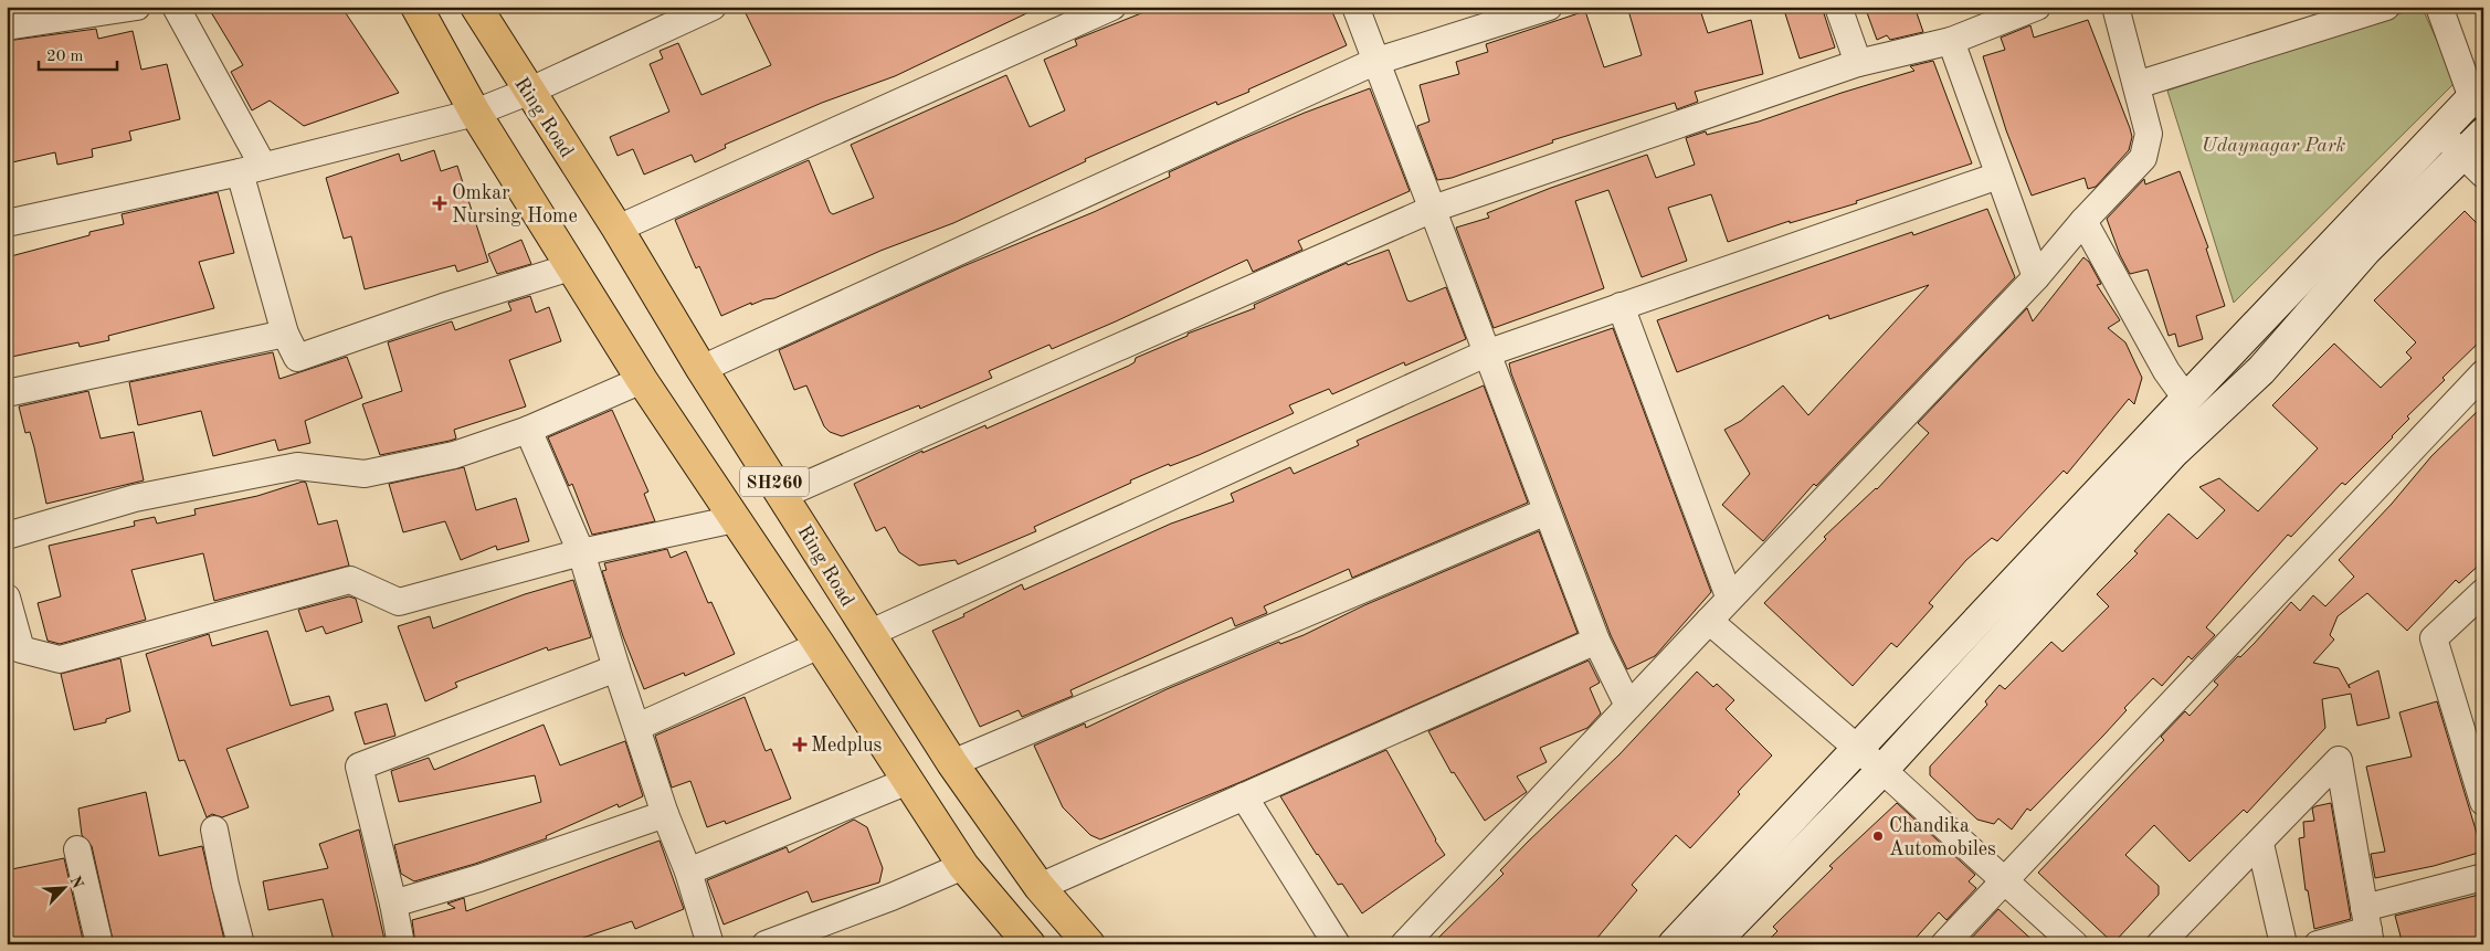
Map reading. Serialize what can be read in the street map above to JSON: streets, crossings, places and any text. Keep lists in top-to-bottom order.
{
  "streets": {
    "highway": ["Ring Road", "SH260"]
  },
  "parks": ["Udaynagar Park"],
  "places": {
    "health": ["Omkar Nursing Home", "Medplus"],
    "other": ["Chandika Automobiles"]
  },
  "scale_bar": "20 m",
  "north": "top right"
}
